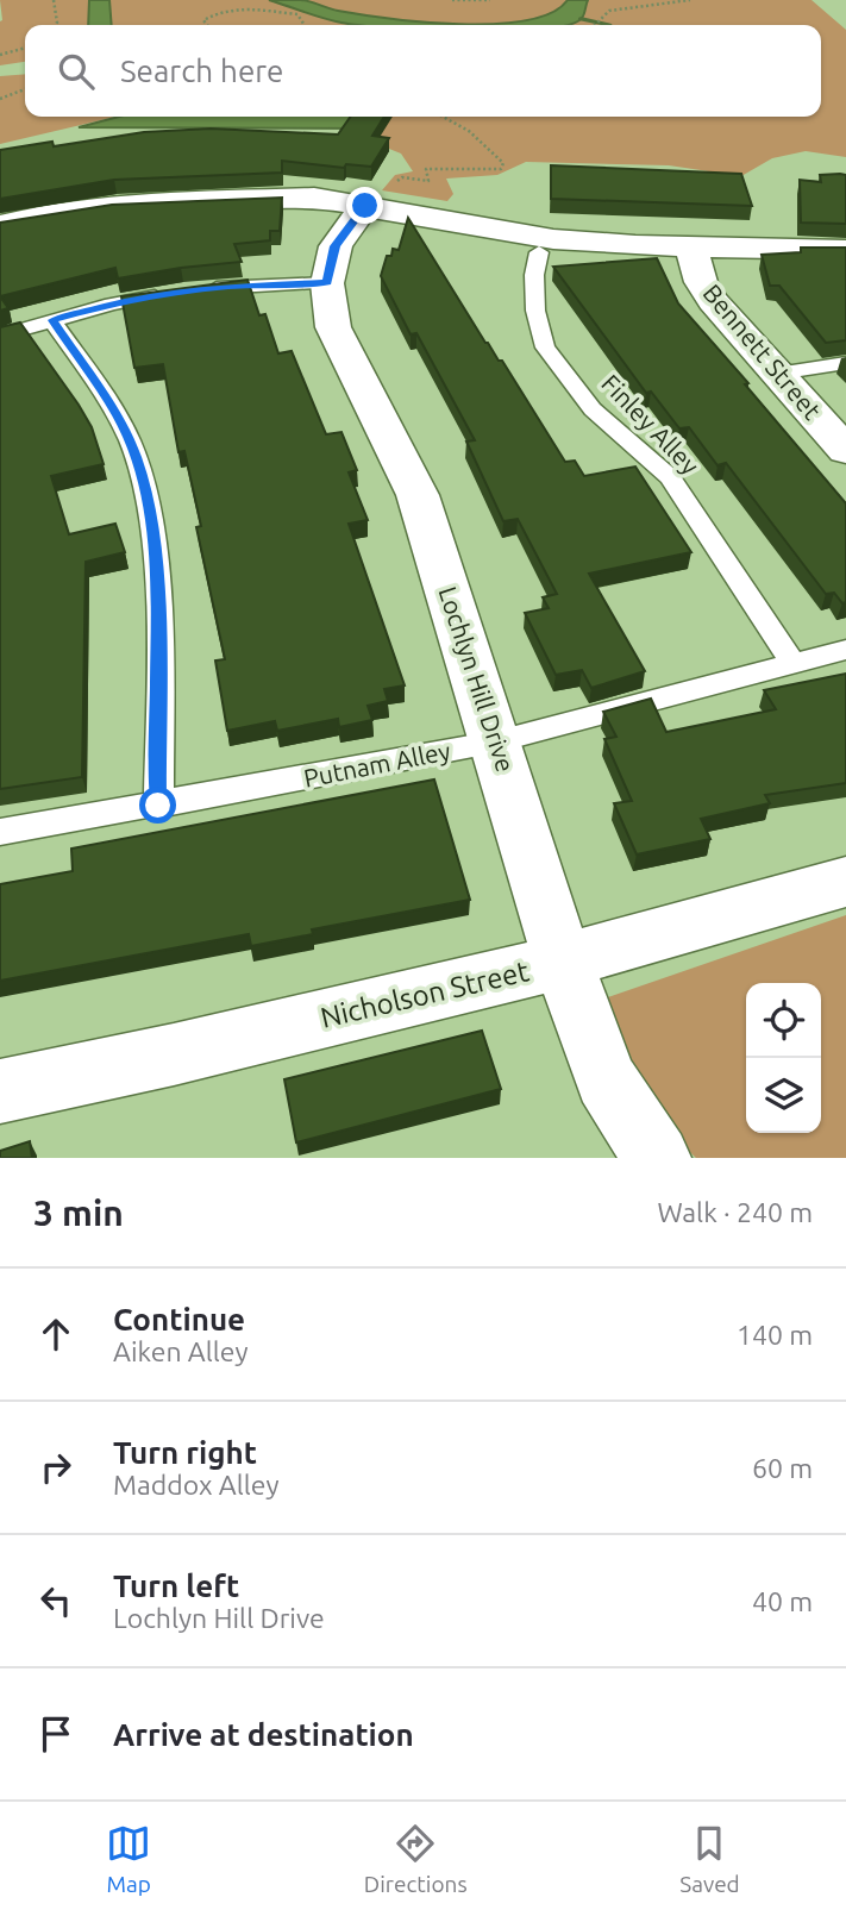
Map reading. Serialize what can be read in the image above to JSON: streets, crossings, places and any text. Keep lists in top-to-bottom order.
{
  "streets": {
    "street": ["Bennett Street", "Lochlyn Hill Drive", "Nicholson Street"],
    "lane": ["Finley Alley", "Putnam Alley"]
  },
  "crossings": [
    ["Finley Alley", "Putnam Alley"],
    ["Lochlyn Hill Drive", "Putnam Alley"],
    ["Lochlyn Hill Drive", "Nicholson Street"]
  ],
  "page": {
    "search": "Search here",
    "heading": ["3 min", "Walk · 240 m"],
    "list": [
      ["Continue", "Aiken Alley", "140 m"],
      ["Turn right", "Maddox Alley", "60 m"],
      ["Turn left", "Lochlyn Hill Drive", "40 m"],
      "Arrive at destination"
    ],
    "nav": ["Map", "Directions", "Saved"]
  }
}
